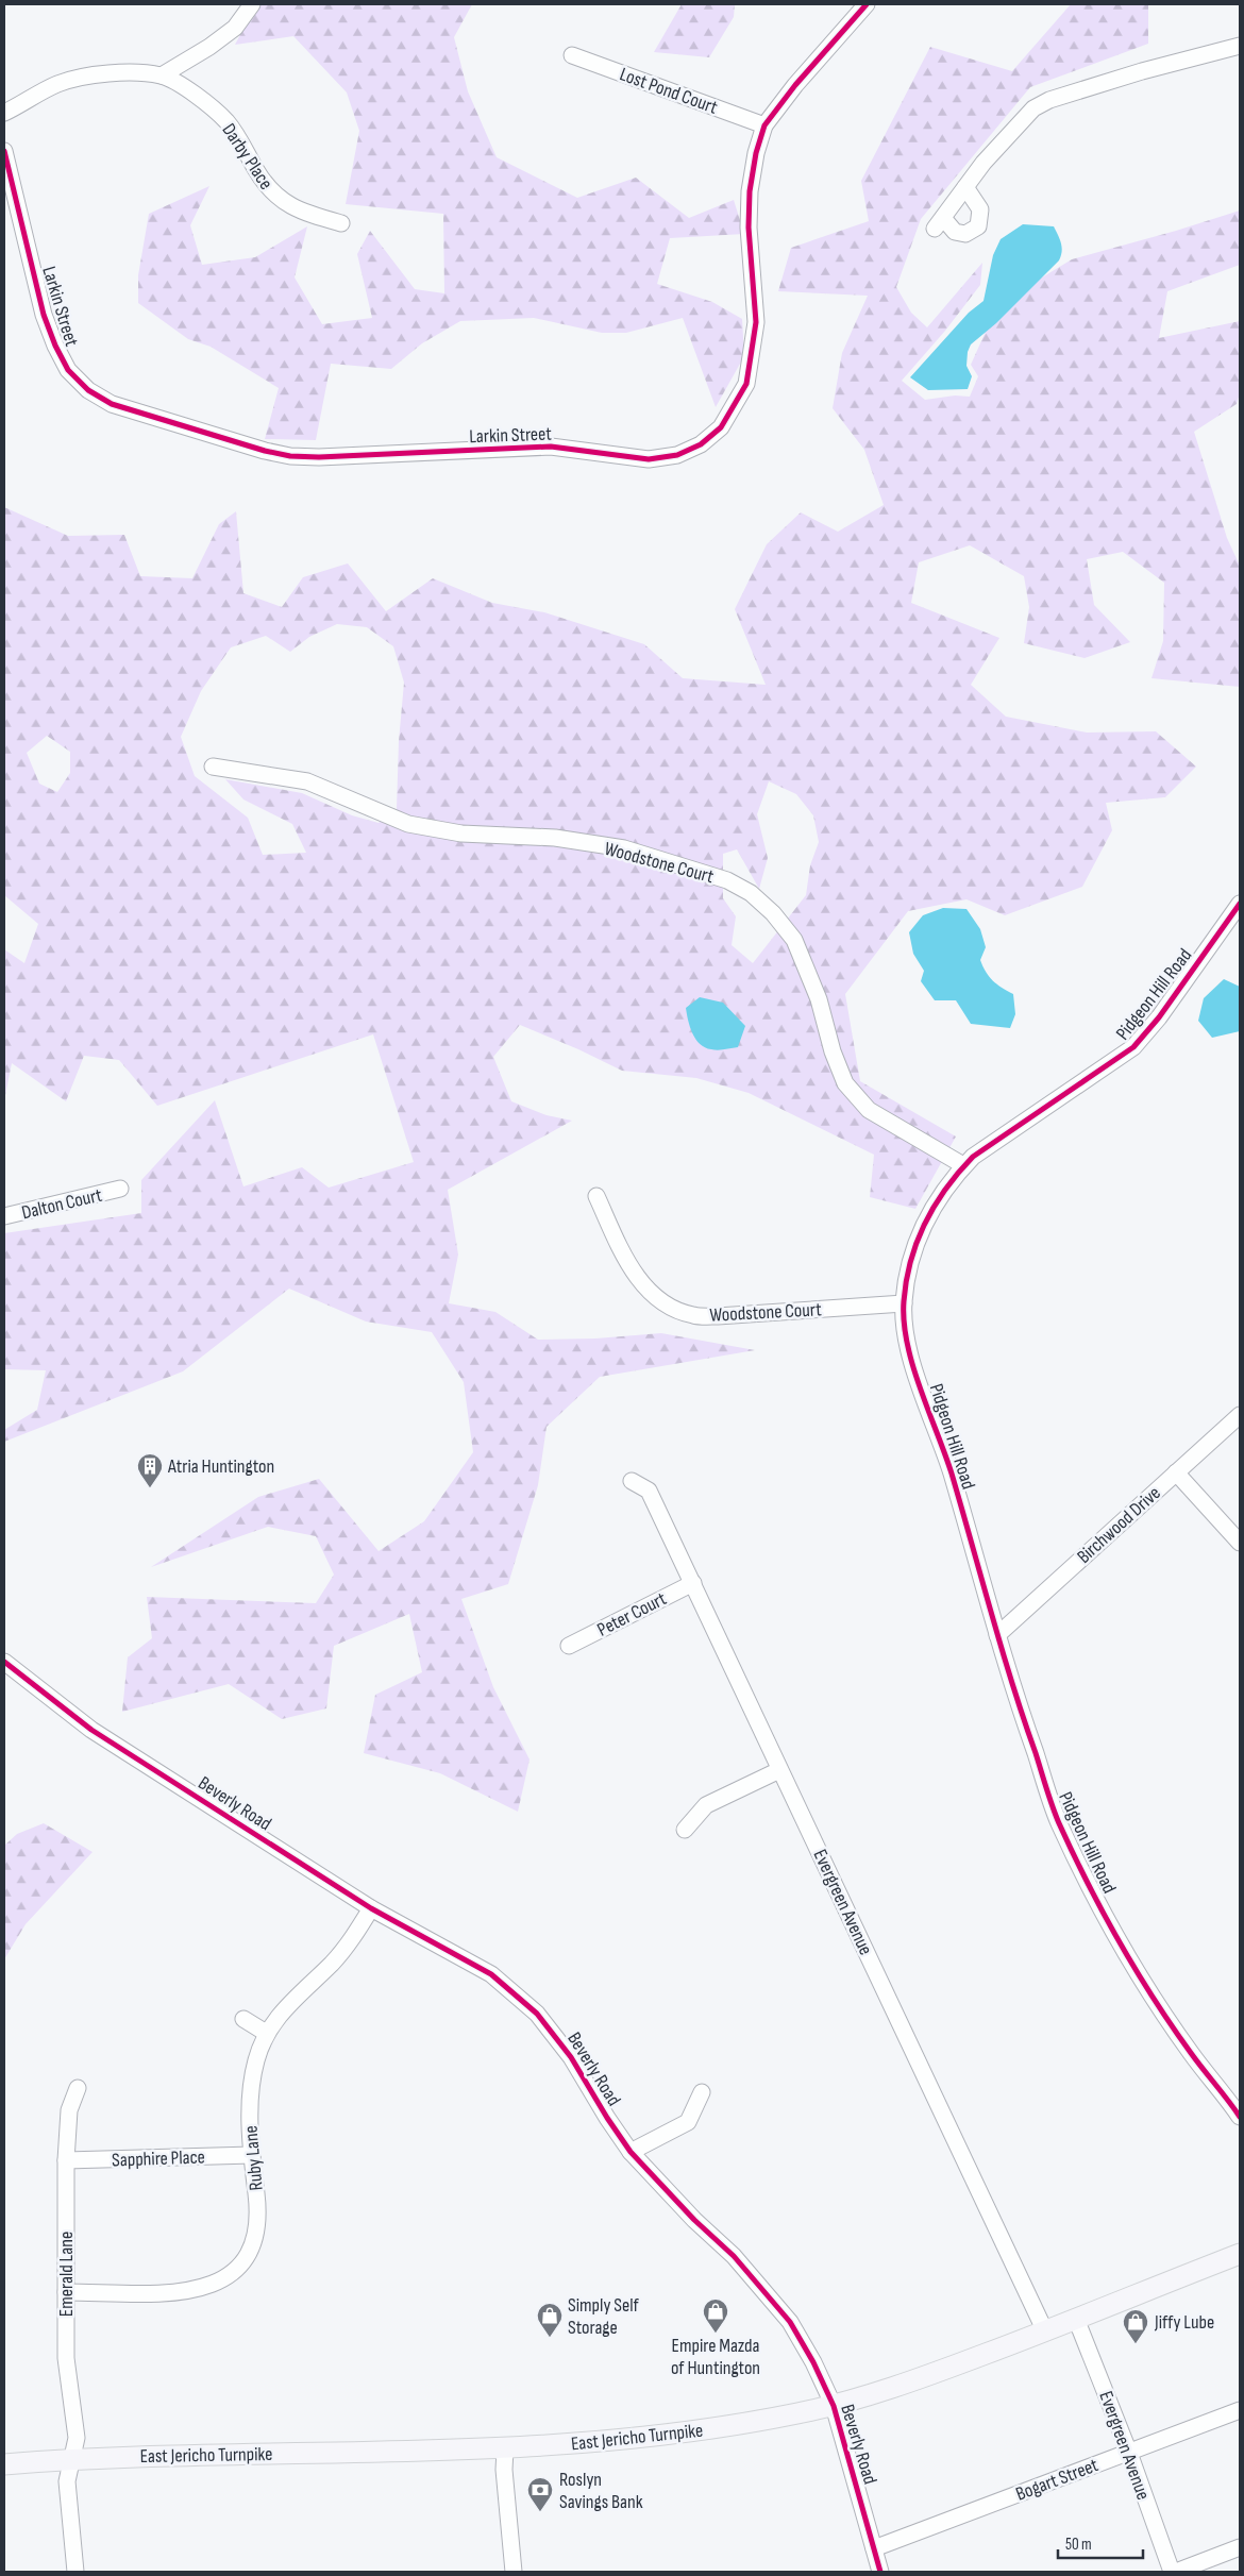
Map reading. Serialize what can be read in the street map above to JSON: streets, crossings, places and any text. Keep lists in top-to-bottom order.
{
  "streets": {
    "main road": ["East Jericho Turnpike"],
    "street": [
      "Lost Pond Court",
      "Darby Place",
      "Larkin Street",
      "Woodstone Court",
      "Pidgeon Hill Road",
      "Dalton Court",
      "Birchwood Drive",
      "Peter Court",
      "Beverly Road",
      "Evergreen Avenue",
      "Sapphire Place",
      "Ruby Lane",
      "Emerald Lane",
      "Bogart Street"
    ]
  },
  "crossings": [
    ["Lost Pond Court", "Larkin Street"],
    ["Woodstone Court", "Pidgeon Hill Road"],
    ["Pidgeon Hill Road", "Birchwood Drive"],
    ["Peter Court", "Evergreen Avenue"],
    ["Beverly Road", "Ruby Lane"],
    ["Beverly Road", "East Jericho Turnpike"],
    ["Beverly Road", "Bogart Street"],
    ["Evergreen Avenue", "East Jericho Turnpike"],
    ["Evergreen Avenue", "Bogart Street"],
    ["Sapphire Place", "Ruby Lane"],
    ["Sapphire Place", "Emerald Lane"],
    ["Ruby Lane", "Emerald Lane"],
    ["Emerald Lane", "East Jericho Turnpike"]
  ],
  "places": {
    "building": ["Atria Huntington"],
    "shop": ["Empire Mazda of Huntington", "Simply Self Storage", "Jiffy Lube"],
    "bank": ["Roslyn Savings Bank"]
  },
  "scale_bar": "50 m"
}
